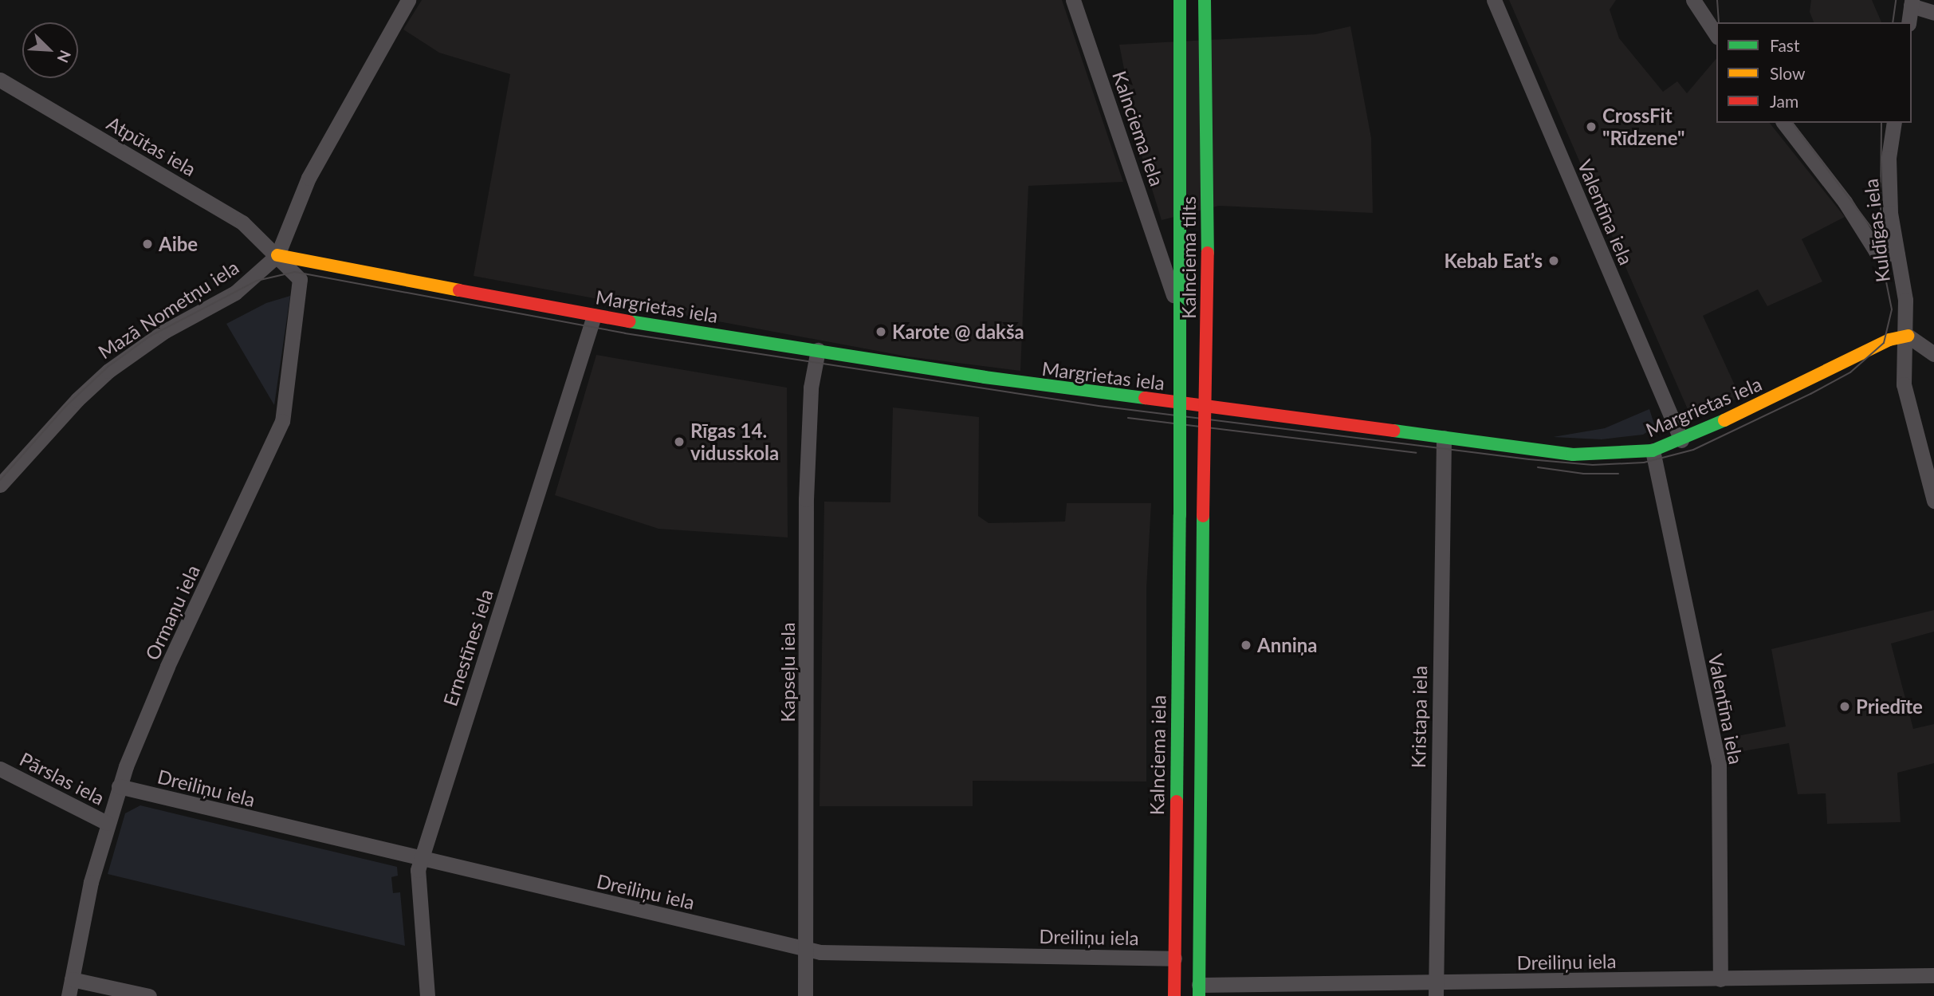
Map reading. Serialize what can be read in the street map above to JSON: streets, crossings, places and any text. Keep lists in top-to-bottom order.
{
  "streets": {
    "main road": ["Kalnciema iela", "Kalnciema tilts", "Margrietas iela"],
    "street": [
      "Atpūtas iela",
      "Valentīna iela",
      "Kuldīgas iela",
      "Mazā Nometņu iela",
      "Ormaņu iela",
      "Ernestīnes iela",
      "Kapseļu iela",
      "Kristapa iela",
      "Pārslas iela",
      "Dreiliņu iela"
    ]
  },
  "crossings": [
    ["Kalnciema iela", "Kalnciema tilts"],
    ["Kalnciema iela", "Margrietas iela"],
    ["Kalnciema iela", "Dreiliņu iela"],
    ["Atpūtas iela", "Margrietas iela"],
    ["Atpūtas iela", "Mazā Nometņu iela"],
    ["Atpūtas iela", "Ormaņu iela"],
    ["Valentīna iela", "Margrietas iela"],
    ["Valentīna iela", "Dreiliņu iela"],
    ["Kuldīgas iela", "Margrietas iela"],
    ["Kalnciema tilts", "Dreiliņu iela"],
    ["Margrietas iela", "Mazā Nometņu iela"],
    ["Margrietas iela", "Ormaņu iela"],
    ["Margrietas iela", "Ernestīnes iela"],
    ["Margrietas iela", "Kapseļu iela"],
    ["Margrietas iela", "Kristapa iela"],
    ["Mazā Nometņu iela", "Ormaņu iela"],
    ["Ormaņu iela", "Pārslas iela"],
    ["Ormaņu iela", "Dreiliņu iela"],
    ["Ernestīnes iela", "Dreiliņu iela"],
    ["Kapseļu iela", "Dreiliņu iela"],
    ["Kristapa iela", "Dreiliņu iela"]
  ],
  "places": [
    "CrossFit \"Rīdzene\"",
    "Aibe",
    "Kebab Eat’s",
    "Karote @ dakša",
    "Rīgas 14. vidusskola",
    "Anniņa",
    "Priedīte"
  ],
  "legend": ["Fast", "Slow", "Jam"],
  "north": "bottom right"
}
